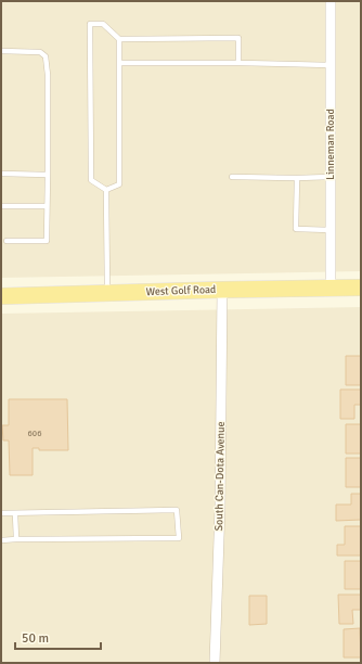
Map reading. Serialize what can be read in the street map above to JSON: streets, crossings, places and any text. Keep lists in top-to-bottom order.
{
  "streets": {
    "main road": ["West Golf Road"],
    "street": ["Linneman Road", "South Can-Dota Avenue"]
  },
  "crossings": [
    ["Linneman Road", "West Golf Road"],
    ["West Golf Road", "South Can-Dota Avenue"]
  ],
  "house_numbers": ["606"],
  "scale_bar": "50 m"
}
